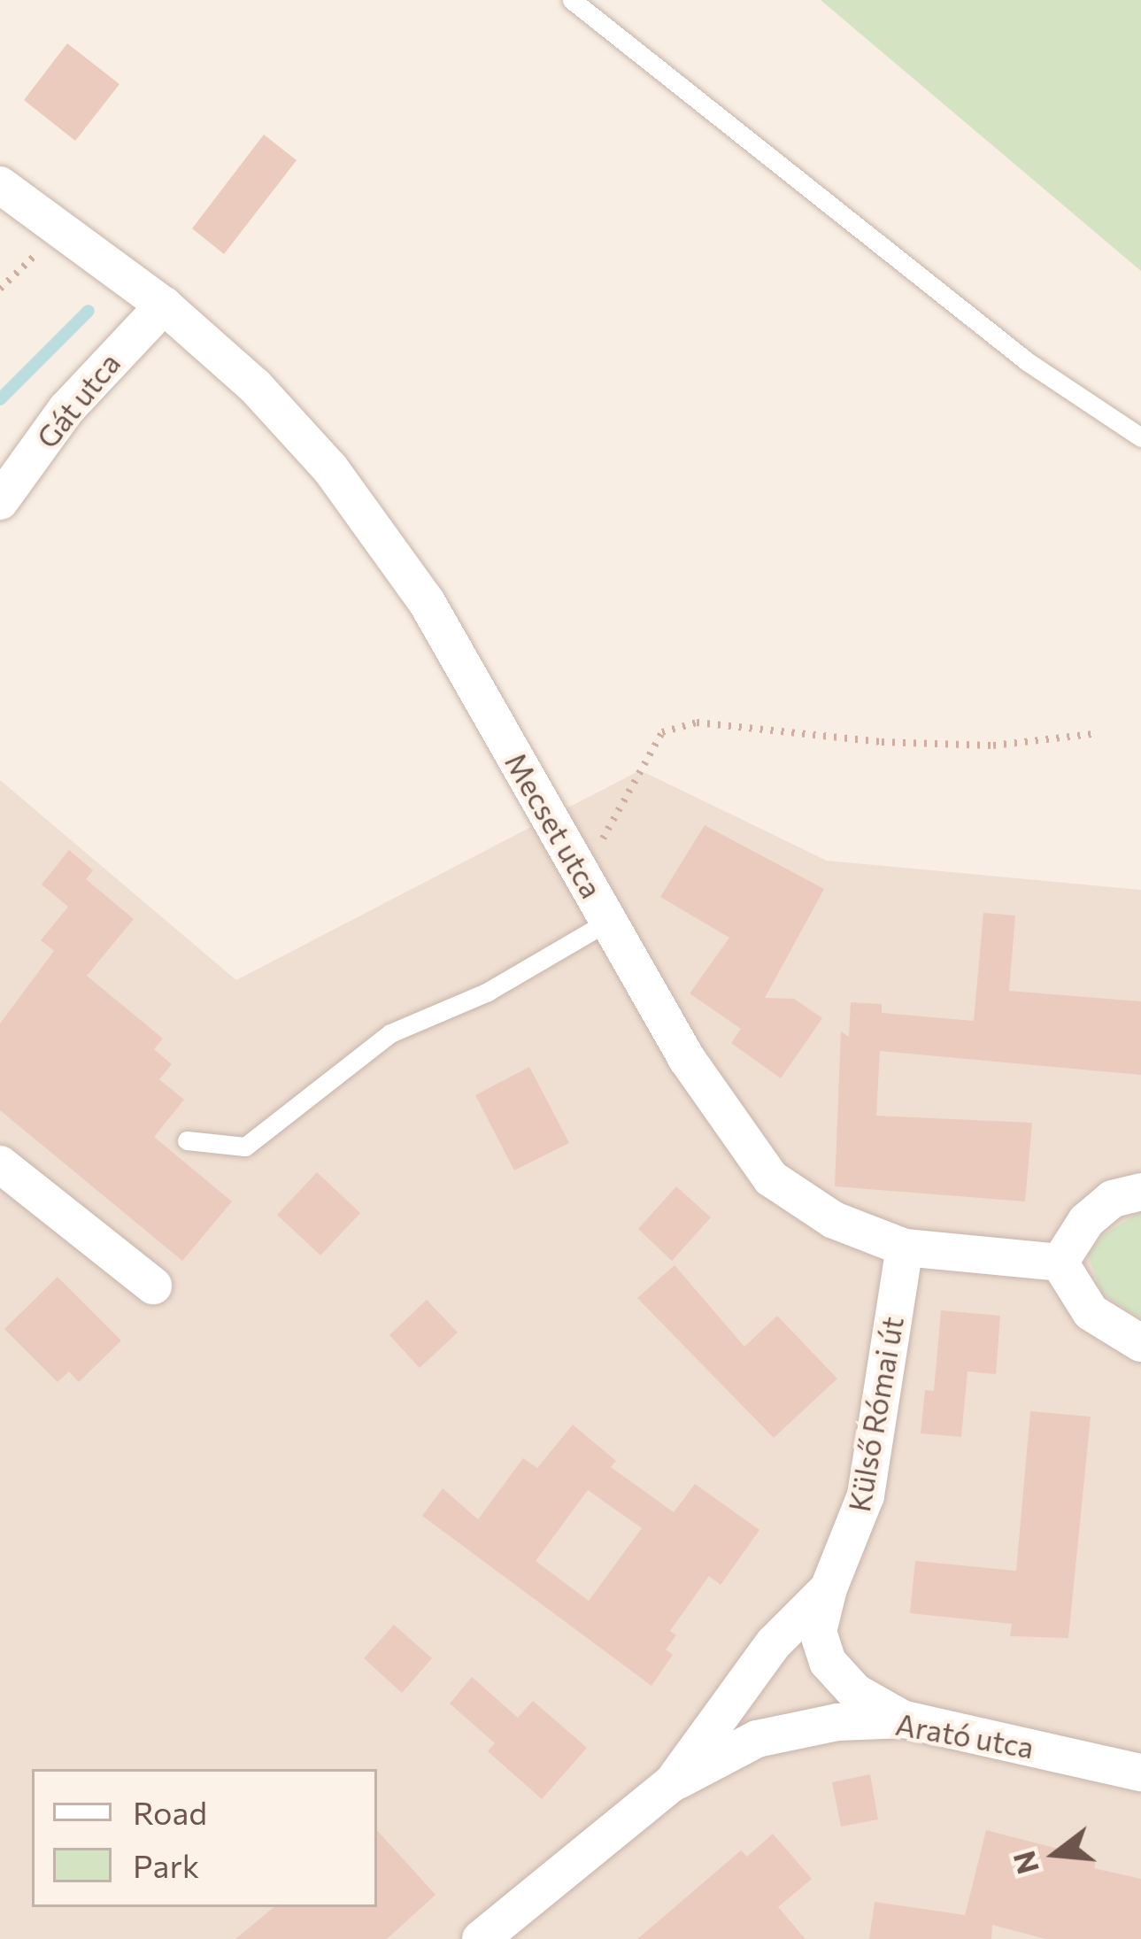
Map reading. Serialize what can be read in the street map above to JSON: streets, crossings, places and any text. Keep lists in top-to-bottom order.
{
  "streets": {
    "street": [
      "Gát utca",
      "Mecset utca",
      "Külső Római út",
      "Arató utca"
    ]
  },
  "crossings": [
    ["Gát utca", "Mecset utca"],
    ["Mecset utca", "Külső Római út"],
    ["Külső Római út", "Arató utca"]
  ],
  "legend": ["Road", "Park"],
  "north": "left"
}
